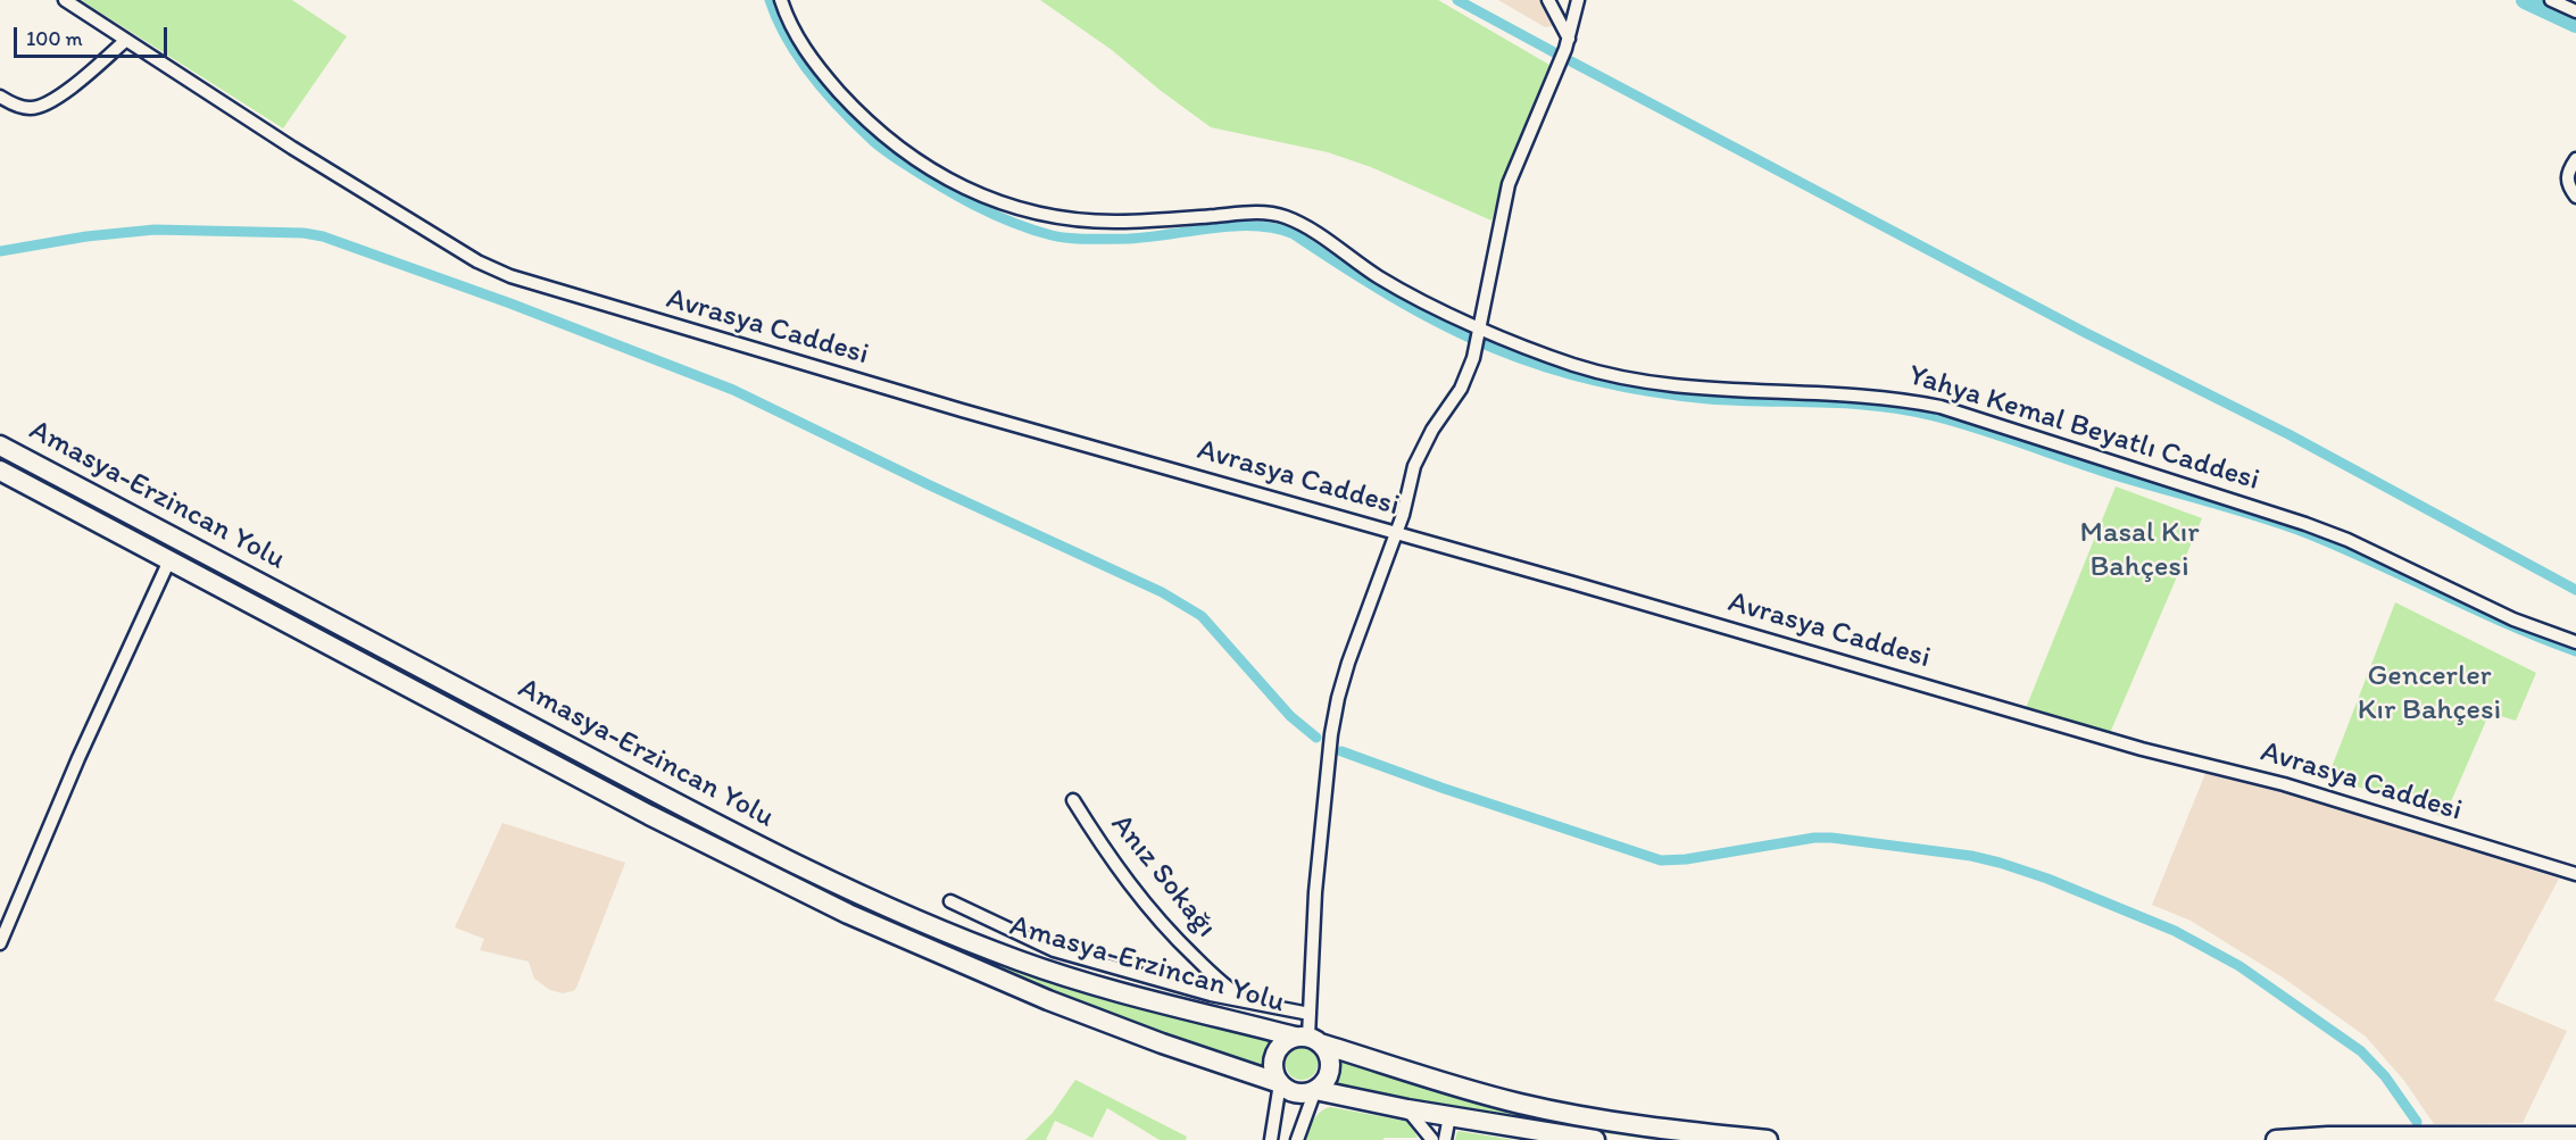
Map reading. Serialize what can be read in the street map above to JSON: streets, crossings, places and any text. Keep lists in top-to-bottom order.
{
  "streets": {
    "highway": ["Amasya-Erzincan Yolu"],
    "street": ["Avrasya Caddesi", "Yahya Kemal Beyatlı Caddesi", "Anız Sokağı"]
  },
  "parks": ["Masal Kır Bahçesi", "Gencerler Kır Bahçesi"],
  "scale_bar": "100 m"
}
